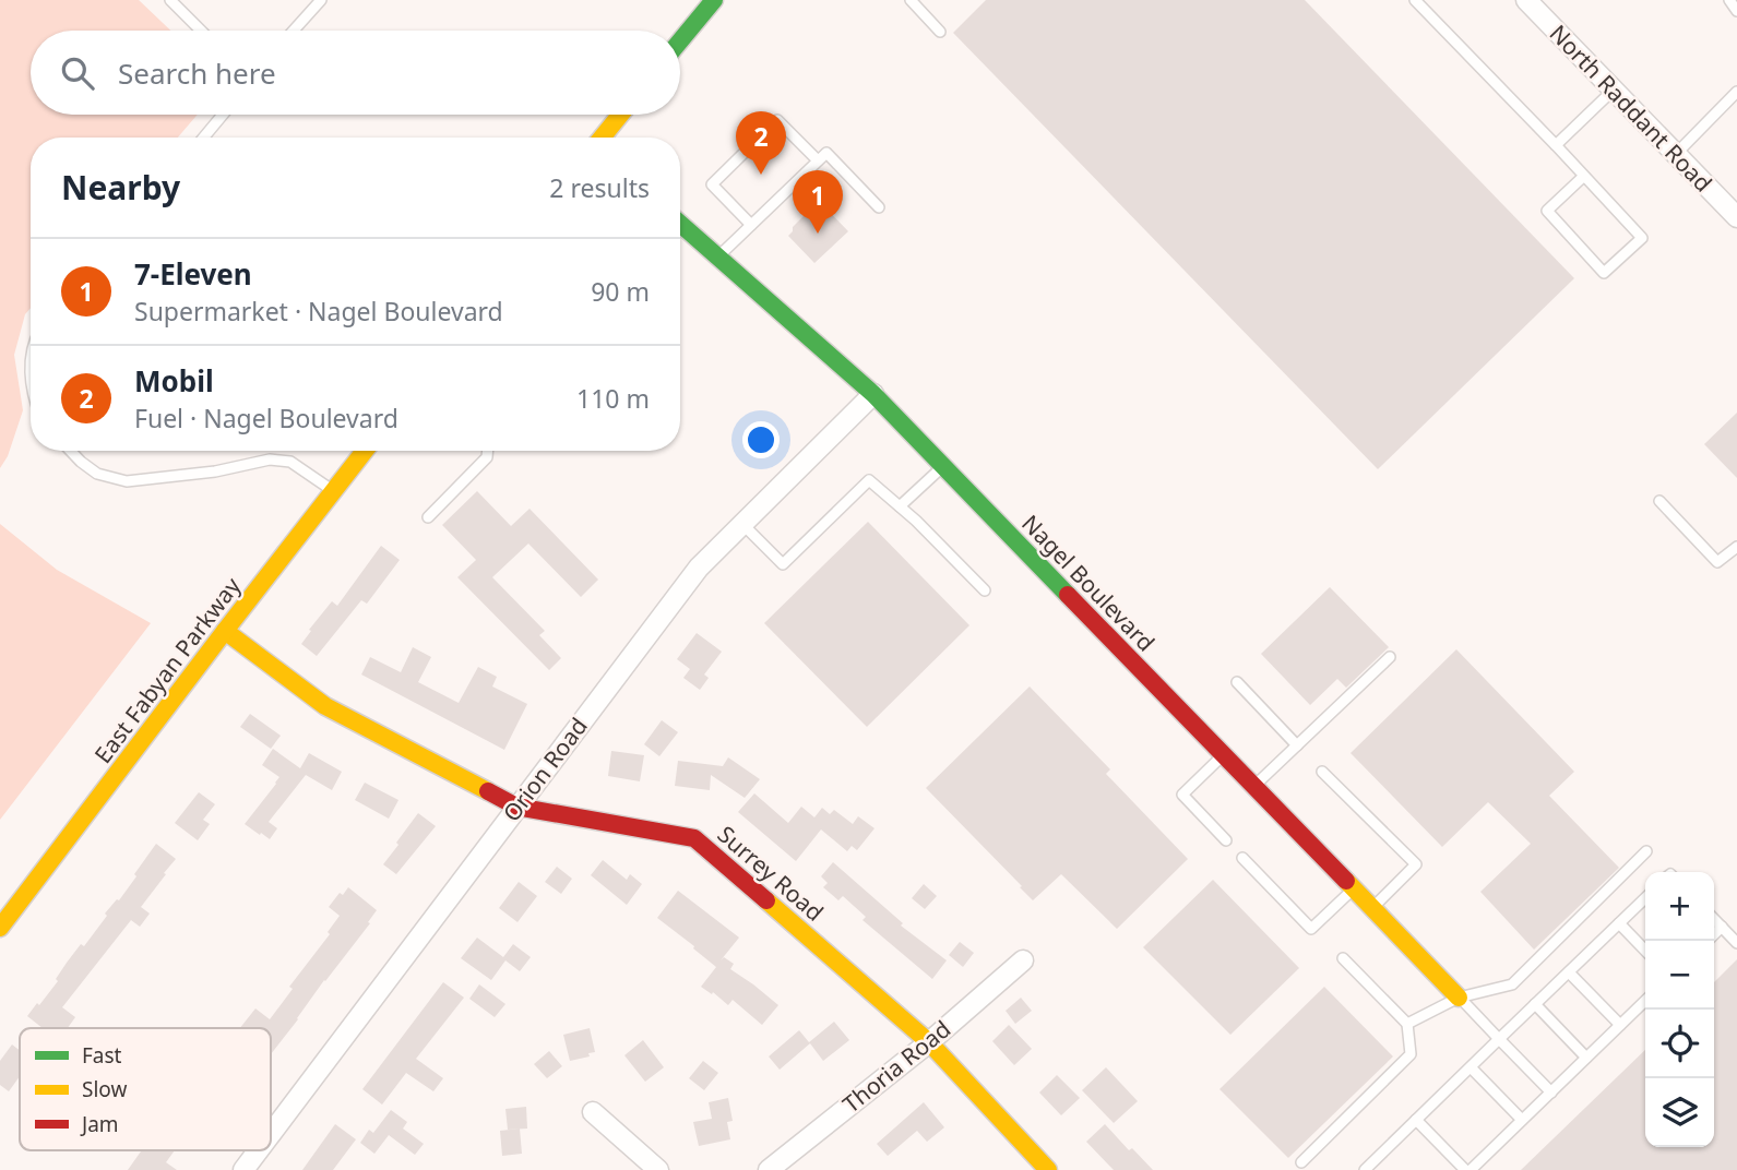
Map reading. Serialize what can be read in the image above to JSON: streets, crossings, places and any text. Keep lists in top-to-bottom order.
{
  "streets": {
    "street": [
      "North Raddant Road",
      "Nagel Boulevard",
      "East Fabyan Parkway",
      "Orion Road",
      "Surrey Road",
      "Thoria Road"
    ]
  },
  "crossings": [
    ["Nagel Boulevard", "Orion Road"],
    ["East Fabyan Parkway", "Surrey Road"],
    ["Orion Road", "Surrey Road"],
    ["Surrey Road", "Thoria Road"]
  ],
  "legend": ["Fast", "Slow", "Jam"],
  "page": {
    "search": "Search here",
    "pins": ["2", "1"],
    "heading": ["Nearby", "2 results"],
    "list": [
      {
        "mark": "1",
        "name": "7-Eleven",
        "note": "Supermarket · Nagel Boulevard",
        "value": "90 m"
      },
      {
        "mark": "2",
        "name": "Mobil",
        "note": "Fuel · Nagel Boulevard",
        "value": "110 m"
      }
    ],
    "map_buttons": ["+", "−"]
  }
}
